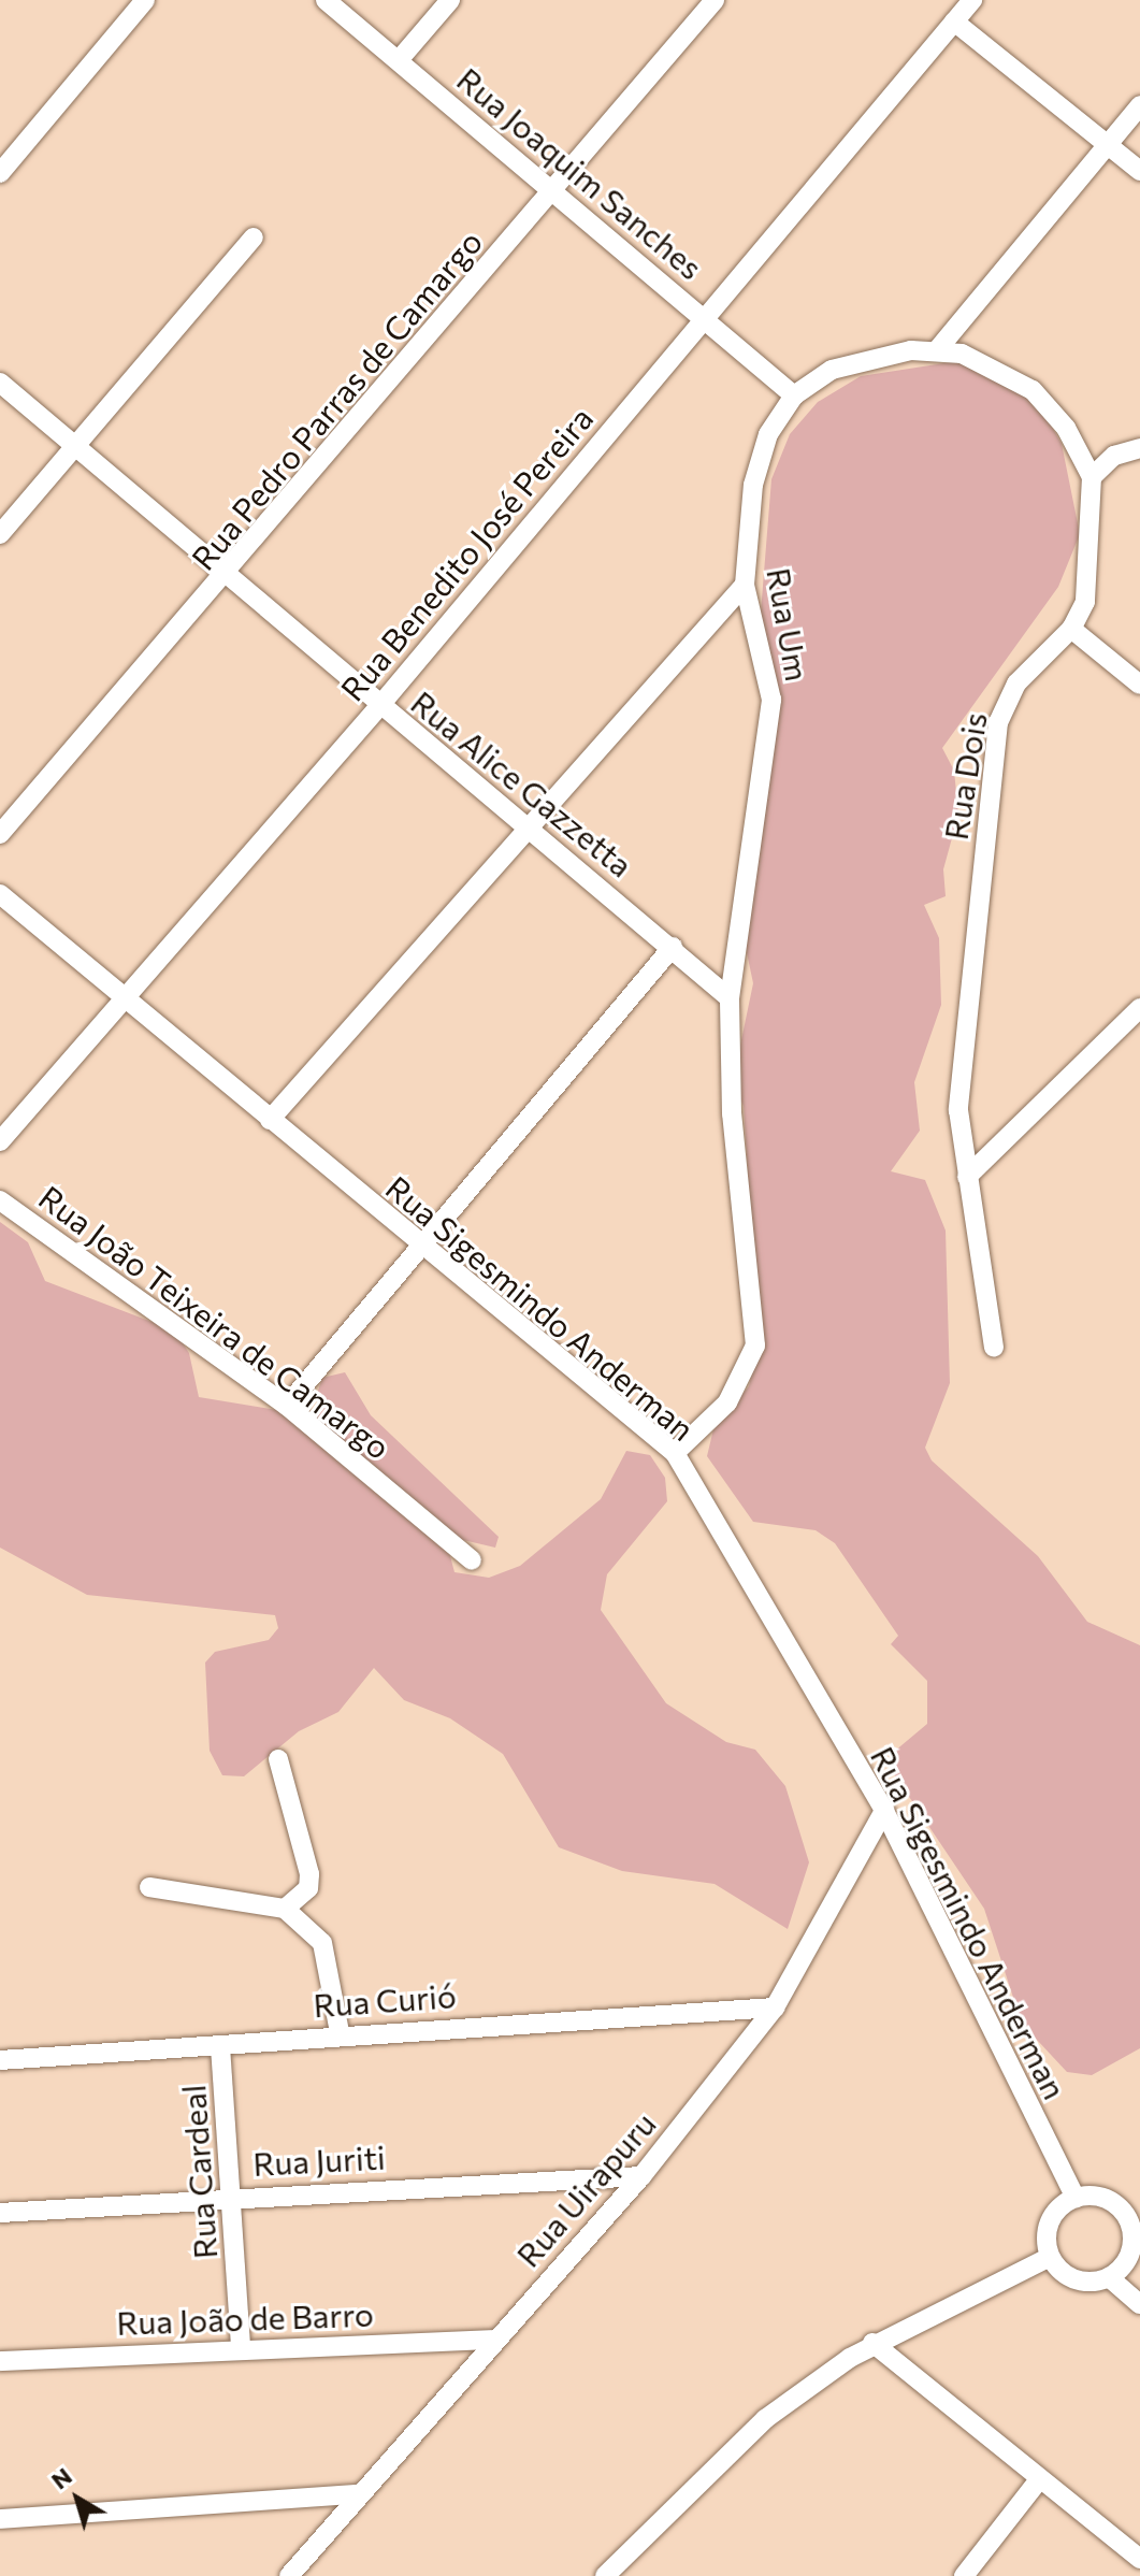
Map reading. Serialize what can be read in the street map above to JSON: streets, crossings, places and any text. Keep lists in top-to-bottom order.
{
  "streets": {
    "street": [
      "Rua Joaquim Sanches",
      "Rua Pedro Parras de Camargo",
      "Rua Benedito José Pereira",
      "Rua Um",
      "Rua Dois",
      "Rua Alice Gazzetta",
      "Rua Sigesmindo Anderman",
      "Rua João Teixeira de Camargo",
      "Rua Curió",
      "Rua Juriti",
      "Rua Cardeal",
      "Rua Uirapuru",
      "Rua João de Barro"
    ]
  },
  "crossings": [
    ["Rua Joaquim Sanches", "Rua Pedro Parras de Camargo"],
    ["Rua Joaquim Sanches", "Rua Benedito José Pereira"],
    ["Rua Joaquim Sanches", "Rua Um"],
    ["Rua Pedro Parras de Camargo", "Rua Alice Gazzetta"],
    ["Rua Benedito José Pereira", "Rua Alice Gazzetta"],
    ["Rua Benedito José Pereira", "Rua Sigesmindo Anderman"],
    ["Rua Um", "Rua Dois"],
    ["Rua Um", "Rua Alice Gazzetta"],
    ["Rua Um", "Rua Sigesmindo Anderman"],
    ["Rua Sigesmindo Anderman", "Rua Uirapuru"],
    ["Rua Curió", "Rua Cardeal"],
    ["Rua Curió", "Rua Uirapuru"],
    ["Rua Juriti", "Rua Cardeal"],
    ["Rua Juriti", "Rua Uirapuru"],
    ["Rua Cardeal", "Rua João de Barro"],
    ["Rua Uirapuru", "Rua João de Barro"]
  ],
  "north": "top left"
}
